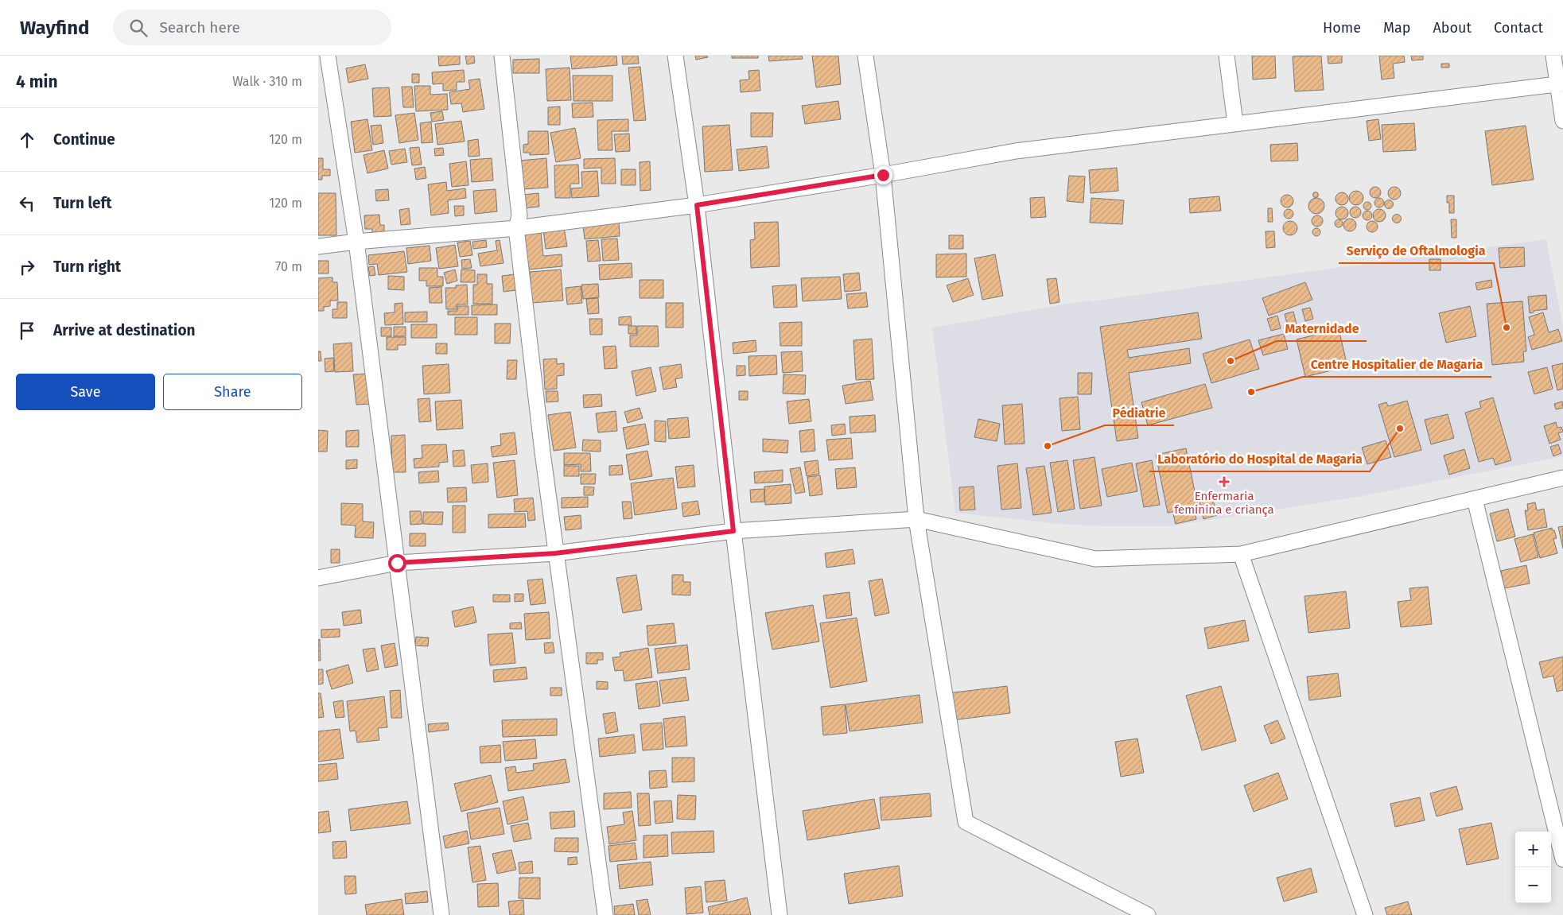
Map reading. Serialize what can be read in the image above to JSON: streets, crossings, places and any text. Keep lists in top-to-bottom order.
{
  "places": {
    "other": [
      "Serviço de Oftalmologia",
      "Maternidade",
      "Centre Hospitalier de Magaria",
      "Laboratório do Hospital de Magaria",
      "Pédiatrie"
    ],
    "health": ["Enfermaria feminina e criança"]
  },
  "page": {
    "header": "Wayfind",
    "search": "Search here",
    "nav": [
      "Home",
      "Map",
      "About",
      "Contact"
    ],
    "heading": ["4 min", "Walk · 310 m"],
    "list": [
      ["Continue", "120 m"],
      ["Turn left", "120 m"],
      ["Turn right", "70 m"],
      "Arrive at destination"
    ],
    "buttons": ["Save", "Share"],
    "map_buttons": ["+", "−"]
  }
}
